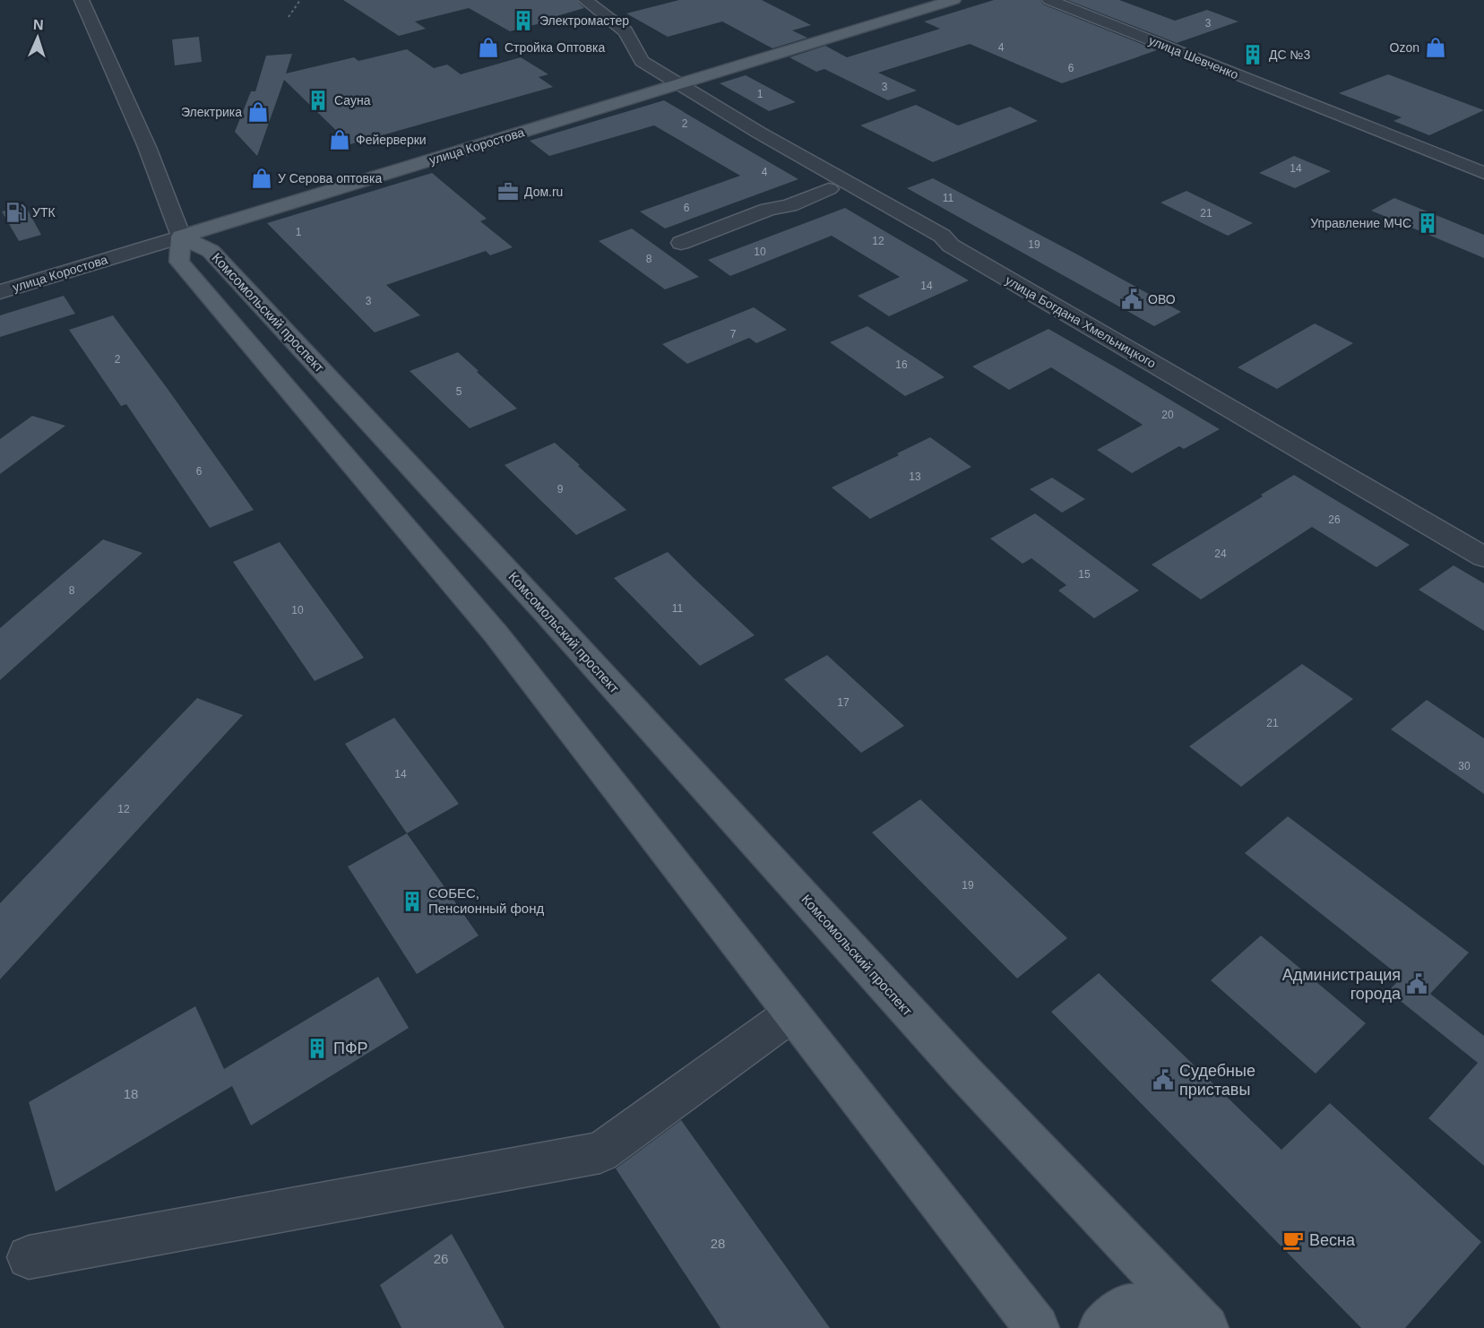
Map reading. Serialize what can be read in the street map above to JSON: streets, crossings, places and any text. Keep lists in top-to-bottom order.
{
  "streets": {
    "main road": ["улица Коростова", "Комсомольский проспект"],
    "street": ["улица Шевченко", "улица Богдана Хмельницкого"]
  },
  "crossings": [
    ["улица Коростова", "Комсомольский проспект"],
    ["улица Коростова", "улица Богдана Хмельницкого"]
  ],
  "places": {
    "building": [
      "Электромастер",
      "ДС №3",
      "Сауна",
      "Управление МЧС",
      "СОБЕС, Пенсионный фонд",
      "ПФР"
    ],
    "shop": [
      "Стройка Оптовка",
      "Ozon",
      "Электрика",
      "Фейерверки",
      "У Серова оптовка"
    ],
    "office": ["Дом.ru"],
    "fuel station": ["УТК"],
    "public building": ["ОВО", "Администрация города", "Судебные приставы"],
    "cafe": ["Весна"]
  },
  "house_numbers": [
    "3",
    "4",
    "6",
    "3",
    "1",
    "2",
    "14",
    "4",
    "11",
    "6",
    "21",
    "1",
    "12",
    "19",
    "10",
    "8",
    "14",
    "3",
    "7",
    "2",
    "16",
    "5",
    "20",
    "6",
    "13",
    "9",
    "26",
    "24",
    "15",
    "8",
    "11",
    "10",
    "17",
    "21",
    "30",
    "14",
    "12",
    "19",
    "18",
    "28",
    "26"
  ],
  "north": "top"
}
